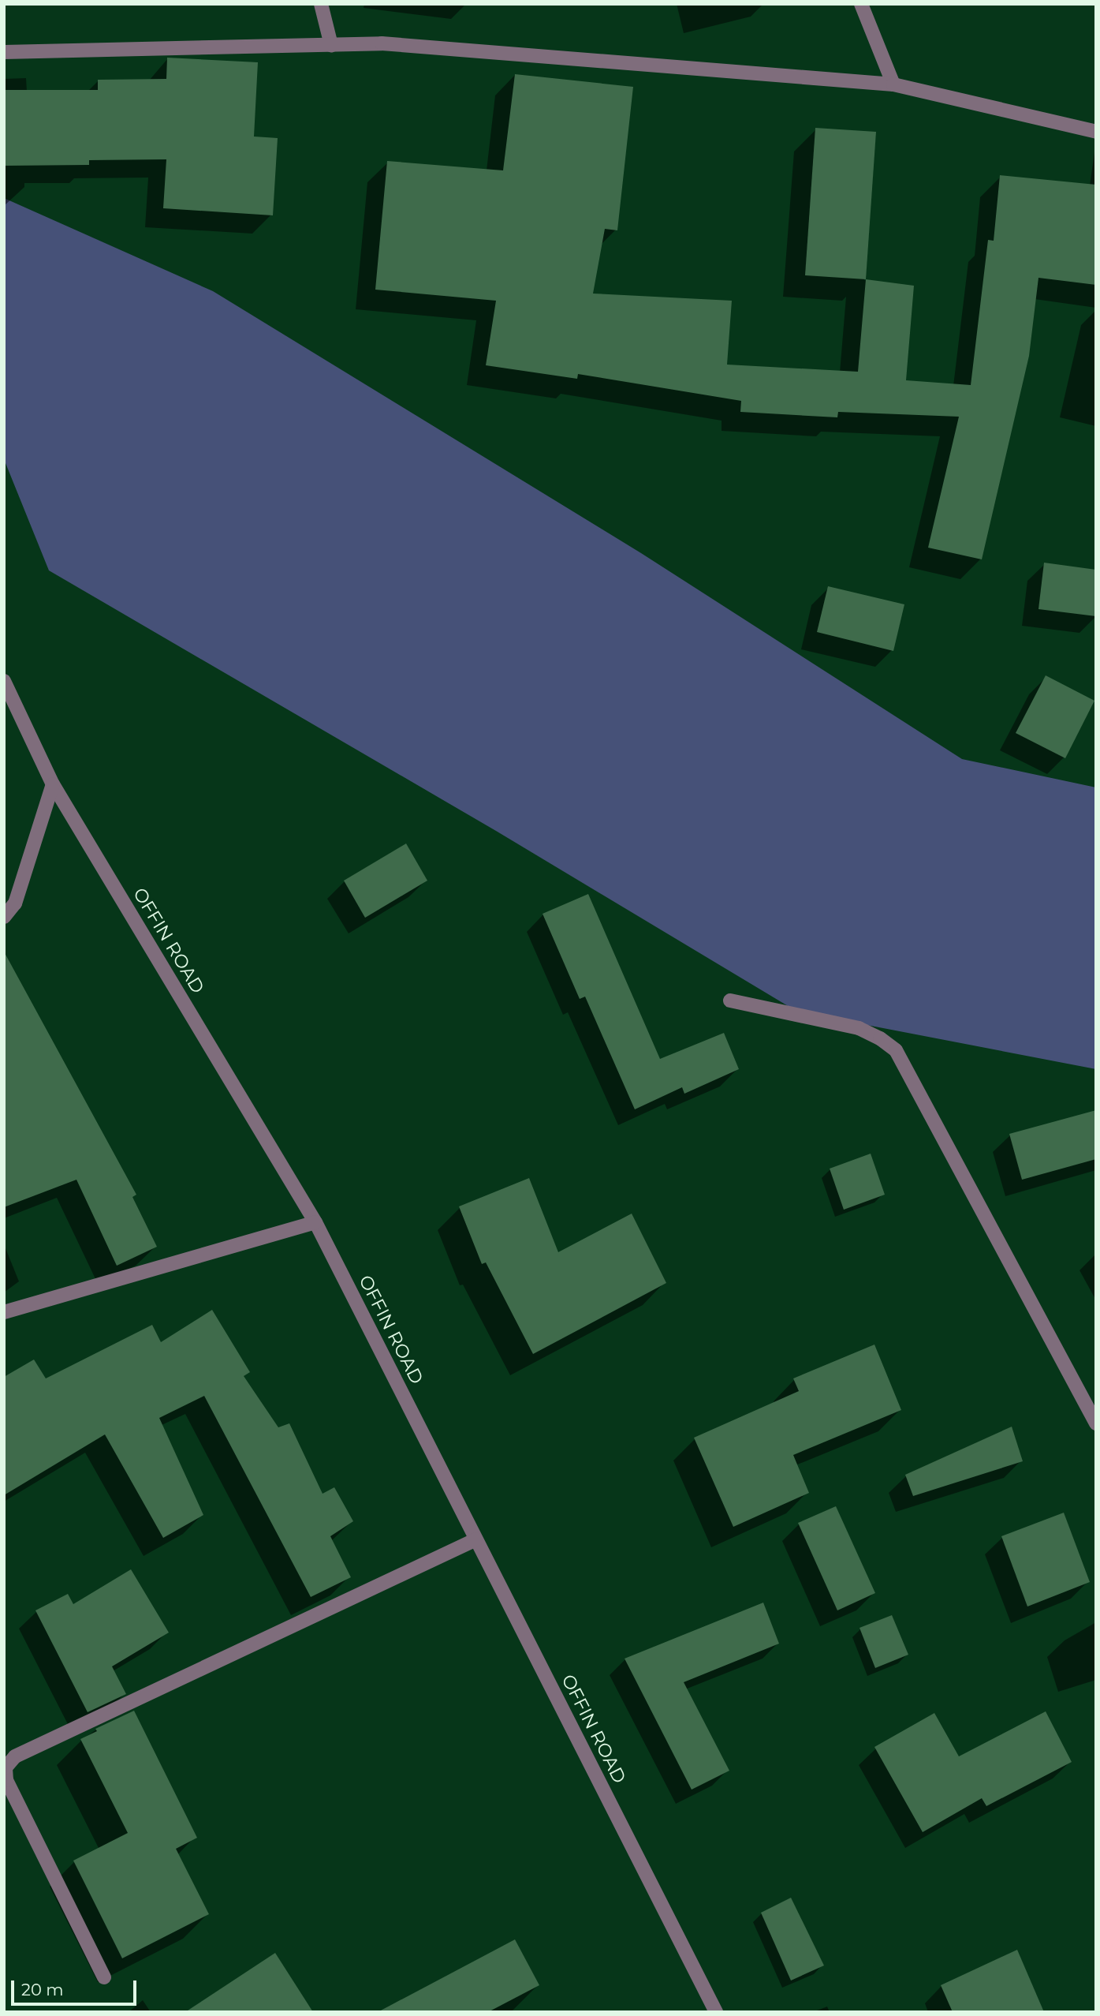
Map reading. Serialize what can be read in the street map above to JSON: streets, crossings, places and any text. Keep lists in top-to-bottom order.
{
  "streets": {
    "street": ["OFFIN ROAD"]
  },
  "scale_bar": "20 m"
}
